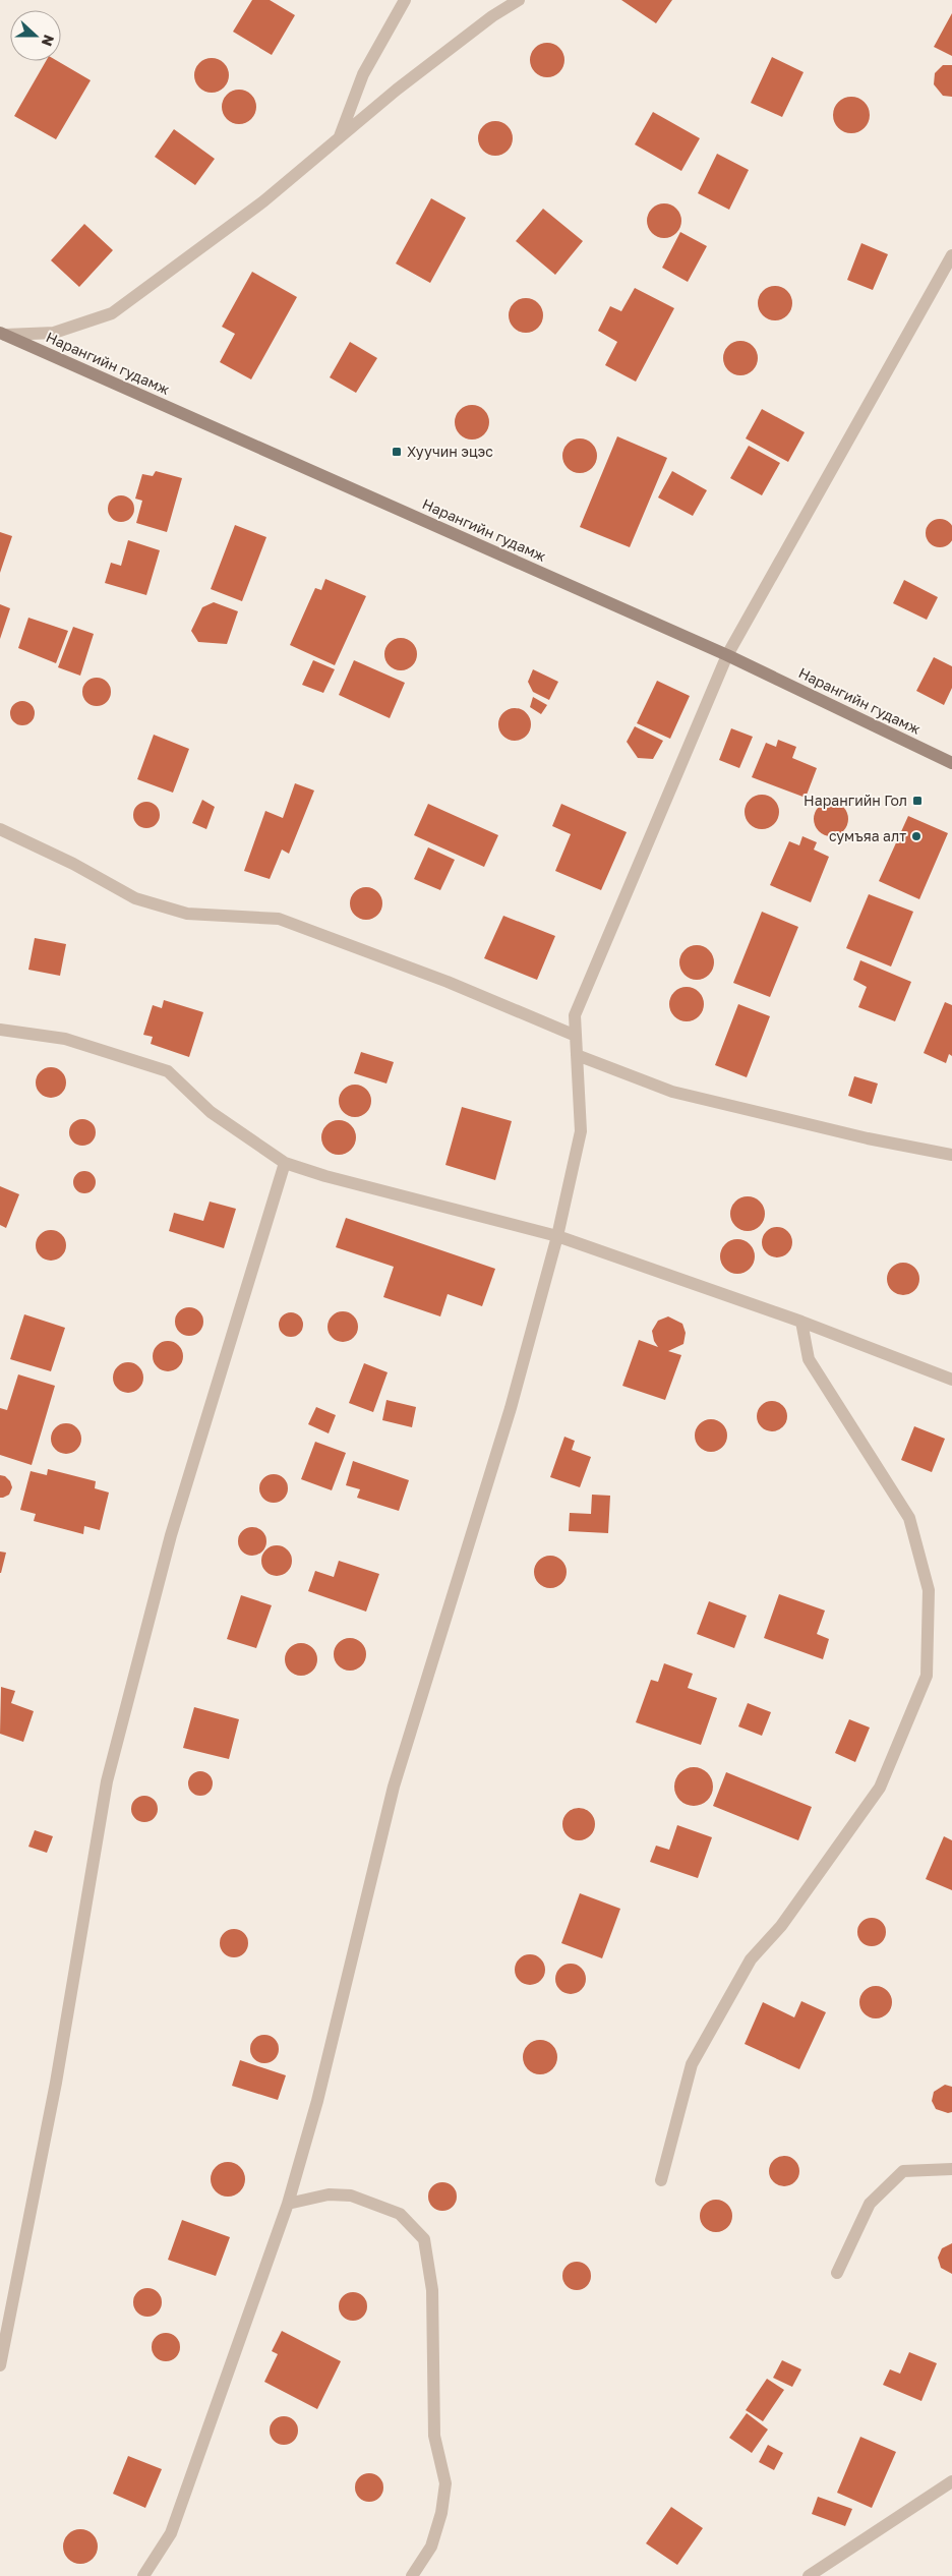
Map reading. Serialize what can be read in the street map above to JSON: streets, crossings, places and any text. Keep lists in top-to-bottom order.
{
  "streets": {
    "main road": ["Нарангийн гудамж"]
  },
  "places": {
    "transit": ["Хуучин эцэс", "Нарангийн Гол"],
    "other": ["сумъяа алт"]
  },
  "north": "right"
}
